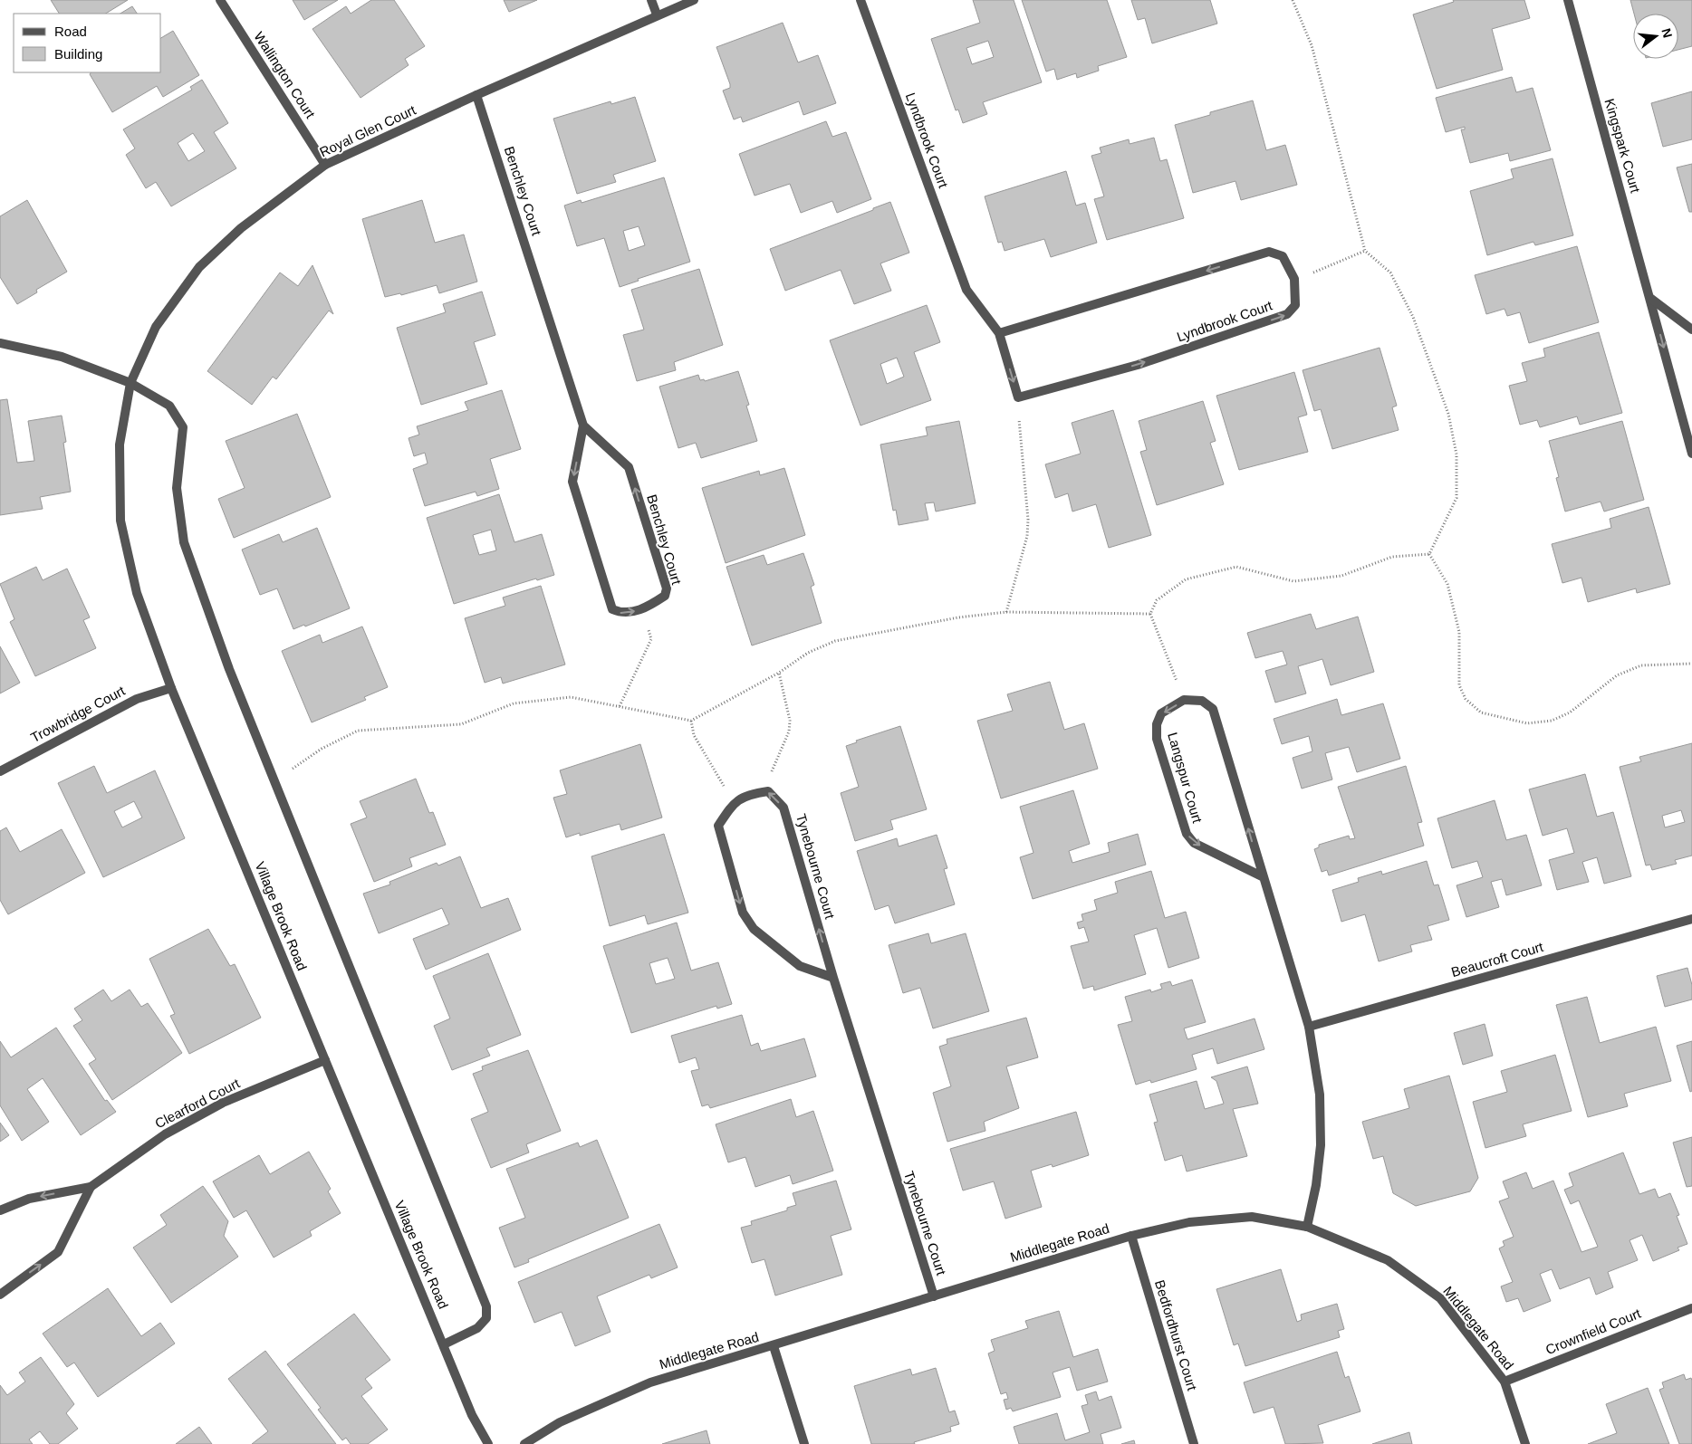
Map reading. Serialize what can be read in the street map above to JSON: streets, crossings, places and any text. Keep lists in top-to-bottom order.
{
  "streets": {
    "street": [
      "Wallington Court",
      "Royal Glen Court",
      "Lyndbrook Court",
      "Kingspark Court",
      "Benchley Court",
      "Trowbridge Court",
      "Langspur Court",
      "Tynebourne Court",
      "Village Brook Road",
      "Beaucroft Court",
      "Clearford Court",
      "Middlegate Road",
      "Crownfield Court",
      "Bedfordhurst Court"
    ]
  },
  "crossings": [
    ["Wallington Court", "Royal Glen Court"],
    ["Royal Glen Court", "Benchley Court"],
    ["Royal Glen Court", "Village Brook Road"],
    ["Trowbridge Court", "Village Brook Road"],
    ["Tynebourne Court", "Middlegate Road"],
    ["Village Brook Road", "Clearford Court"],
    ["Middlegate Road", "Crownfield Court"],
    ["Middlegate Road", "Bedfordhurst Court"]
  ],
  "one_way": ["Tynebourne Court"],
  "legend": ["Road", "Building"],
  "north": "right"
}
